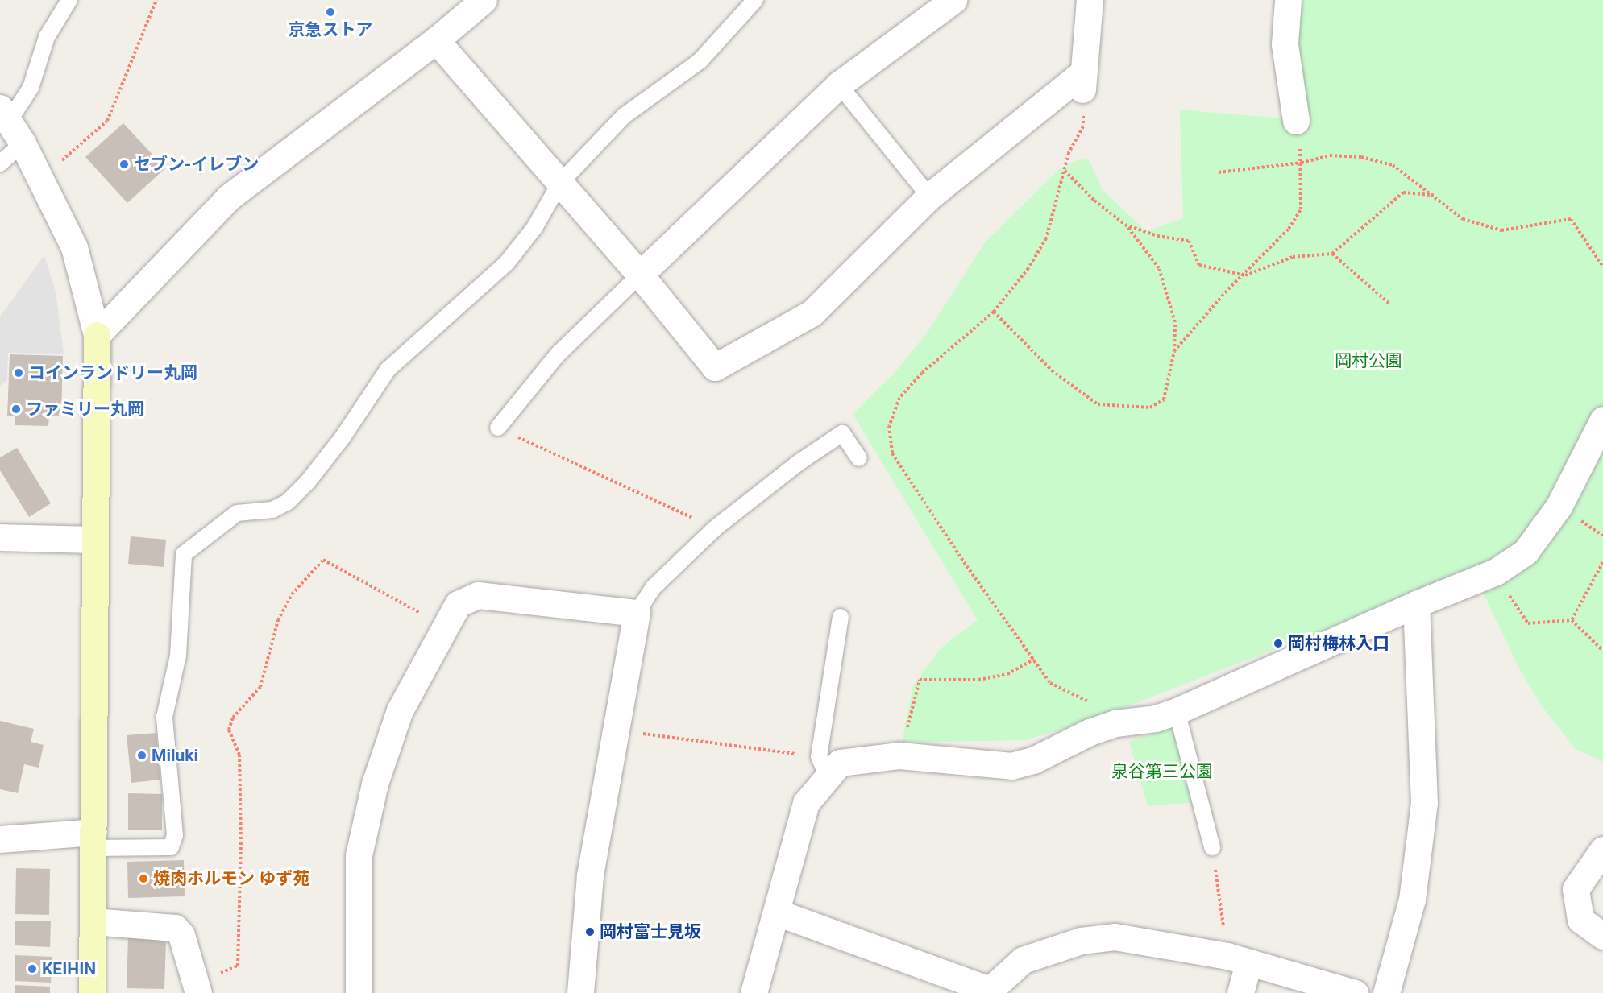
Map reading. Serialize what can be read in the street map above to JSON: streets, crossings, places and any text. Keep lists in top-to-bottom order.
{
  "parks": ["岡村公園", "泉谷第三公園"],
  "places": [
    "京急ストア",
    "セブン-イレブン",
    "コインランドリー丸岡",
    "ファミリー丸岡",
    "岡村梅林入口",
    "Miluki",
    "焼肉ホルモン ゆず苑",
    "岡村富士見坂",
    "KEIHIN"
  ]
}
